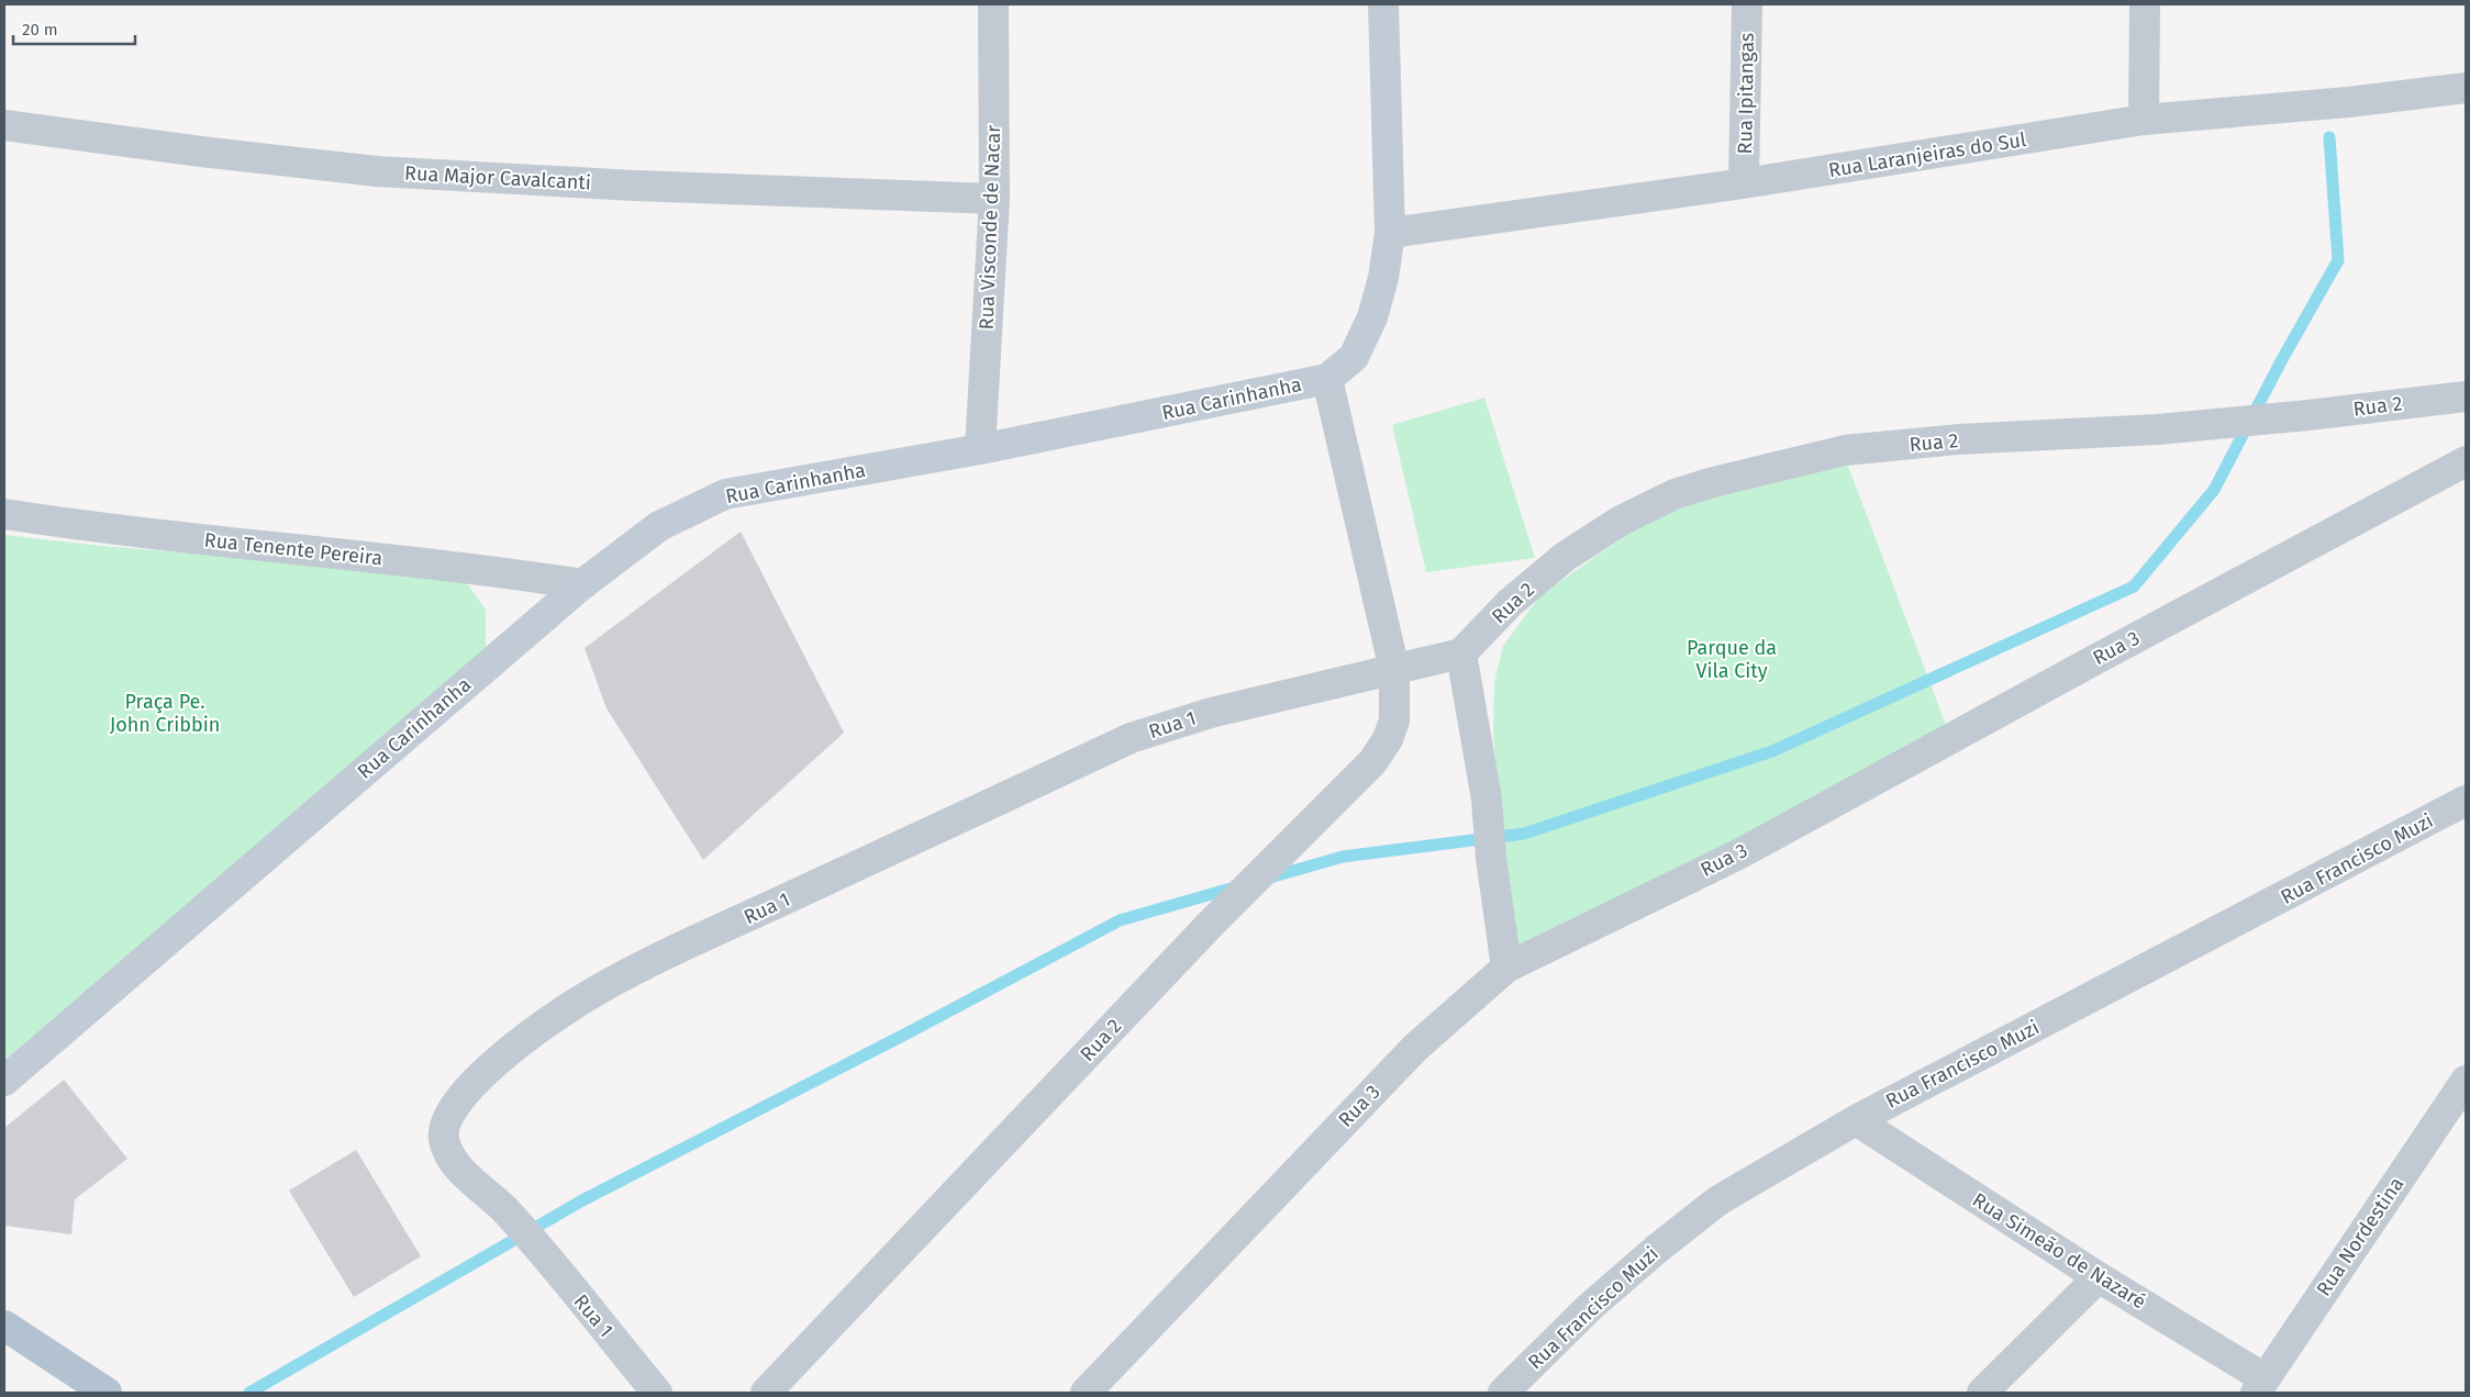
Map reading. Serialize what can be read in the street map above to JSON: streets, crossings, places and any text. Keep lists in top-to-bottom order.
{
  "streets": {
    "street": [
      "Rua Ipitangas",
      "Rua Laranjeiras do Sul",
      "Rua Major Cavalcanti",
      "Rua Visconde de Nacar",
      "Rua Carinhanha",
      "Rua 2",
      "Rua Tenente Pereira",
      "Rua 3",
      "Rua 1",
      "Rua Francisco Muzi",
      "Rua Nordestina",
      "Rua Simeão de Nazaré"
    ]
  },
  "crossings": [
    ["Rua Ipitangas", "Rua Laranjeiras do Sul"],
    ["Rua Laranjeiras do Sul", "Rua Carinhanha"],
    ["Rua Major Cavalcanti", "Rua Visconde de Nacar"],
    ["Rua Visconde de Nacar", "Rua Carinhanha"],
    ["Rua Carinhanha", "Rua 2"],
    ["Rua Carinhanha", "Rua Tenente Pereira"],
    ["Rua 2", "Rua 1"],
    ["Rua Francisco Muzi", "Rua Simeão de Nazaré"],
    ["Rua Nordestina", "Rua Simeão de Nazaré"]
  ],
  "parks": ["Parque da Vila City", "Praça Pe. John Cribbin"],
  "scale_bar": "20 m"
}
